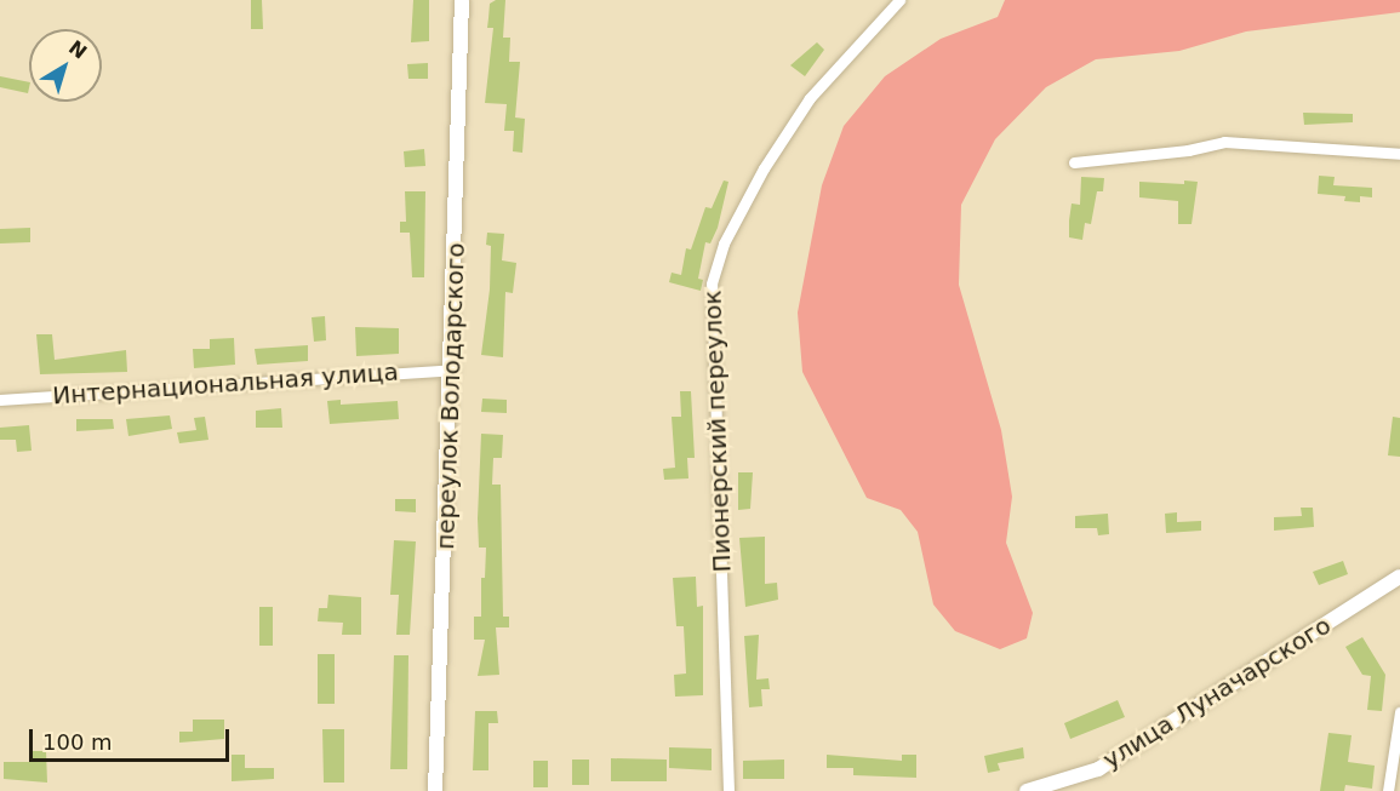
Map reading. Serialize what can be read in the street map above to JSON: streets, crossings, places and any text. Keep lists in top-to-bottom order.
{
  "streets": {
    "street": [
      "Интернациональная улица",
      "переулок Володарского",
      "Пионерский переулок",
      "улица Луначарского"
    ]
  },
  "crossings": [
    ["Интернациональная улица", "переулок Володарского"]
  ],
  "scale_bar": "100 m",
  "north": "top right"
}
